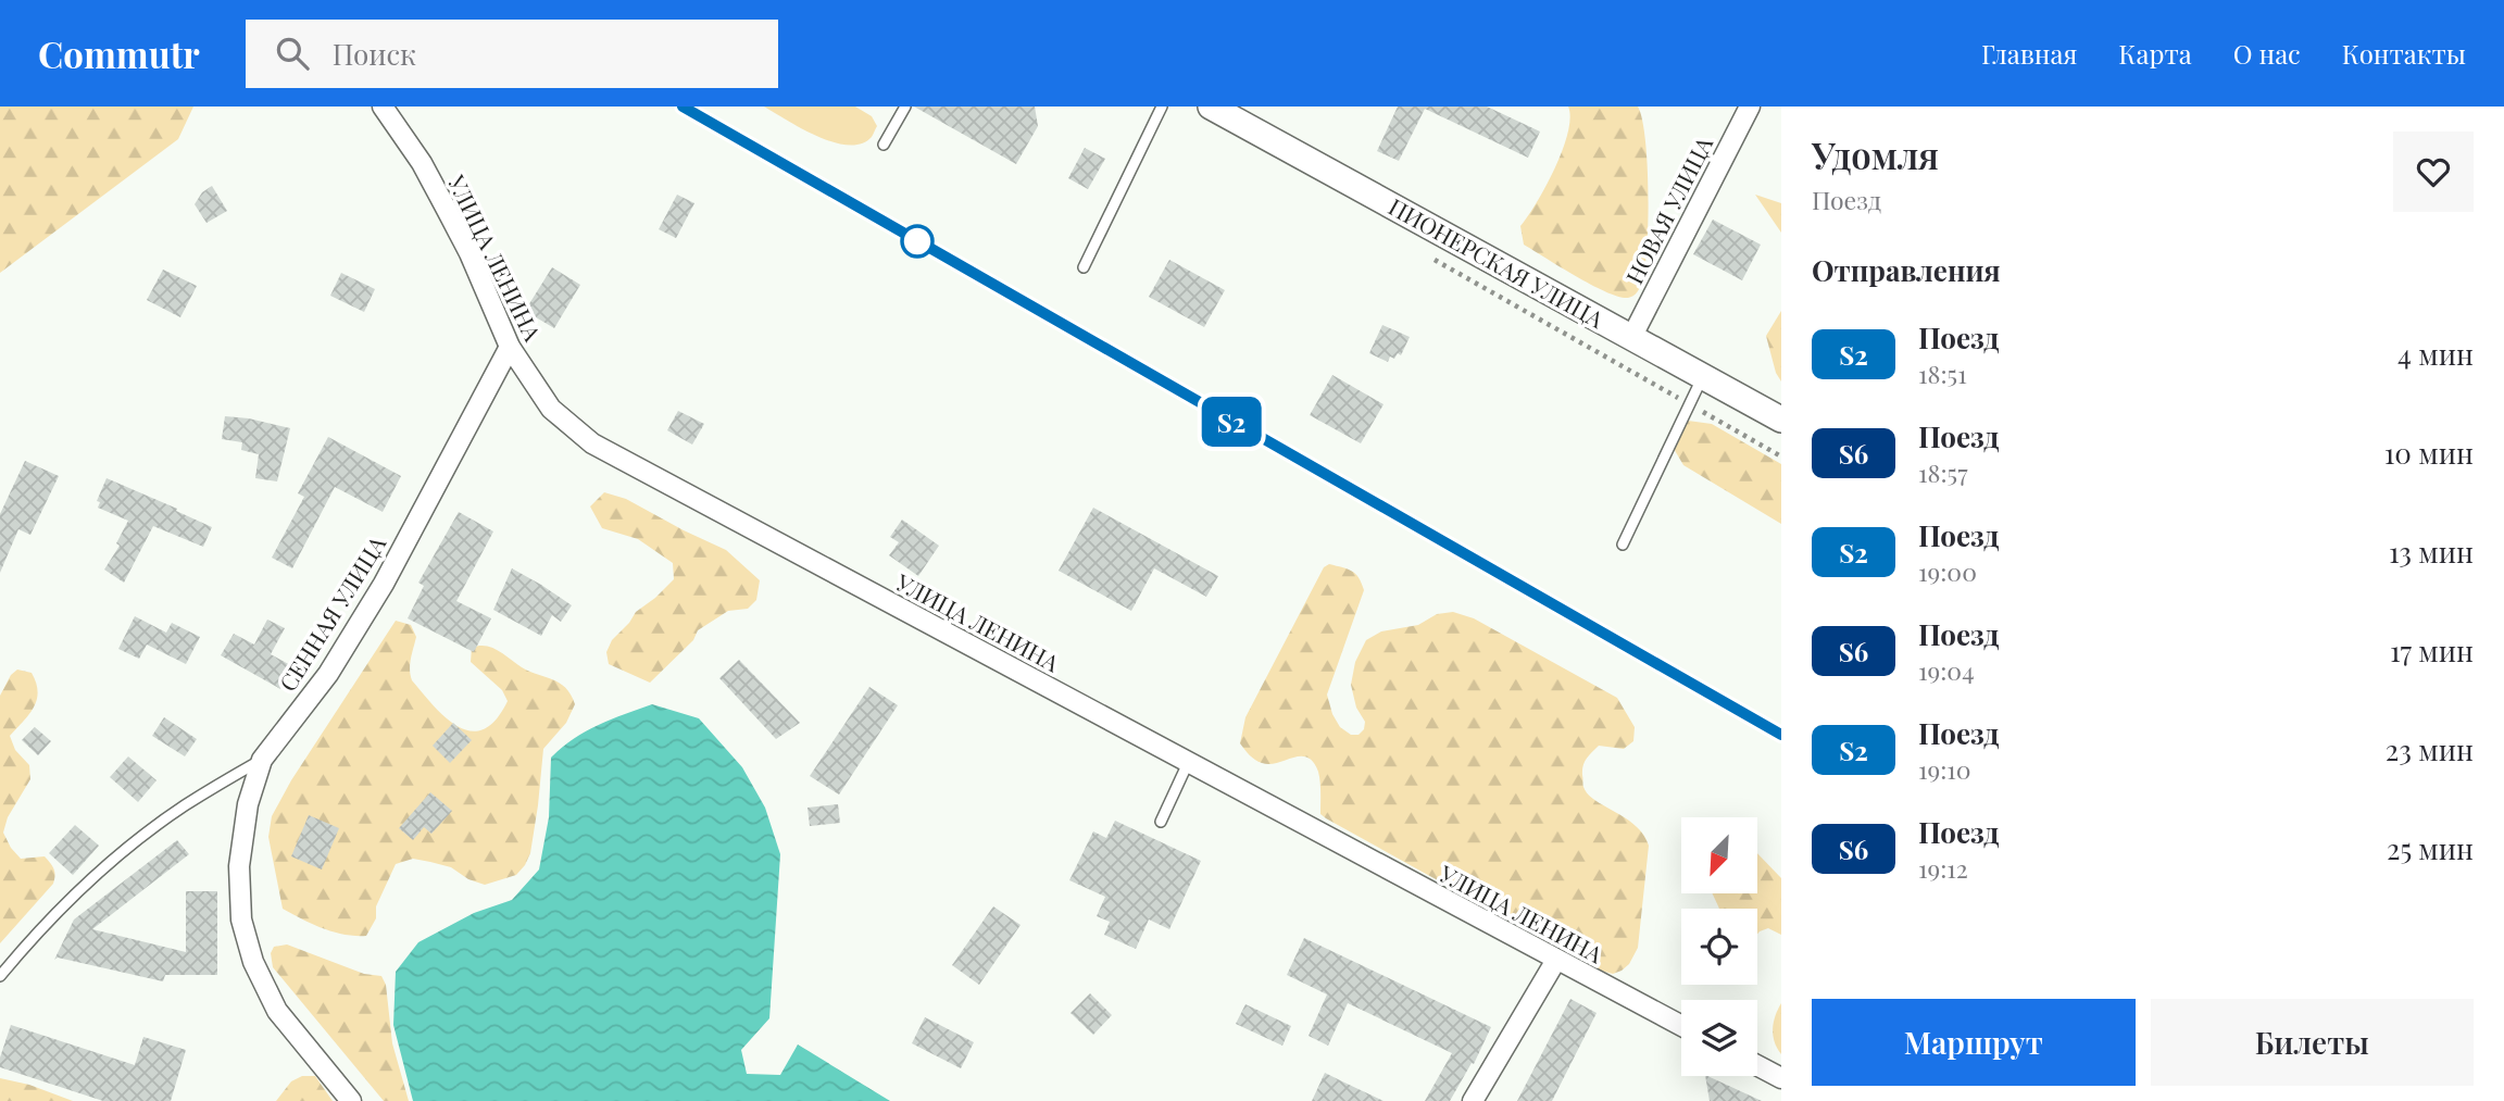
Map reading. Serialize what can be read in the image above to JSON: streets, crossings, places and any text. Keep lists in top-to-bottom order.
{
  "streets": {
    "street": [
      "НОВАЯ УЛИЦА",
      "УЛИЦА ЛЕНИНА",
      "ПИОНЕРСКАЯ УЛИЦА",
      "СЕННАЯ УЛИЦА"
    ]
  },
  "crossings": [
    ["НОВАЯ УЛИЦА", "ПИОНЕРСКАЯ УЛИЦА"],
    ["УЛИЦА ЛЕНИНА", "СЕННАЯ УЛИЦА"]
  ],
  "north": "bottom left",
  "page": {
    "header": "Commutr",
    "search": "Поиск",
    "nav": [
      "Главная",
      "Карта",
      "О нас",
      "Контакты"
    ],
    "on_map": "S2",
    "heading": [
      ["Удомля", "Поезд"],
      "Отправления"
    ],
    "list": [
      {
        "mark": "S2",
        "name": "Поезд",
        "note": "18:51",
        "value": "4 мин"
      },
      {
        "mark": "S6",
        "name": "Поезд",
        "note": "18:57",
        "value": "10 мин"
      },
      {
        "mark": "S2",
        "name": "Поезд",
        "note": "19:00",
        "value": "13 мин"
      },
      {
        "mark": "S6",
        "name": "Поезд",
        "note": "19:04",
        "value": "17 мин"
      },
      {
        "mark": "S2",
        "name": "Поезд",
        "note": "19:10",
        "value": "23 мин"
      },
      {
        "mark": "S6",
        "name": "Поезд",
        "note": "19:12",
        "value": "25 мин"
      }
    ],
    "buttons": ["Маршрут", "Билеты"]
  }
}
